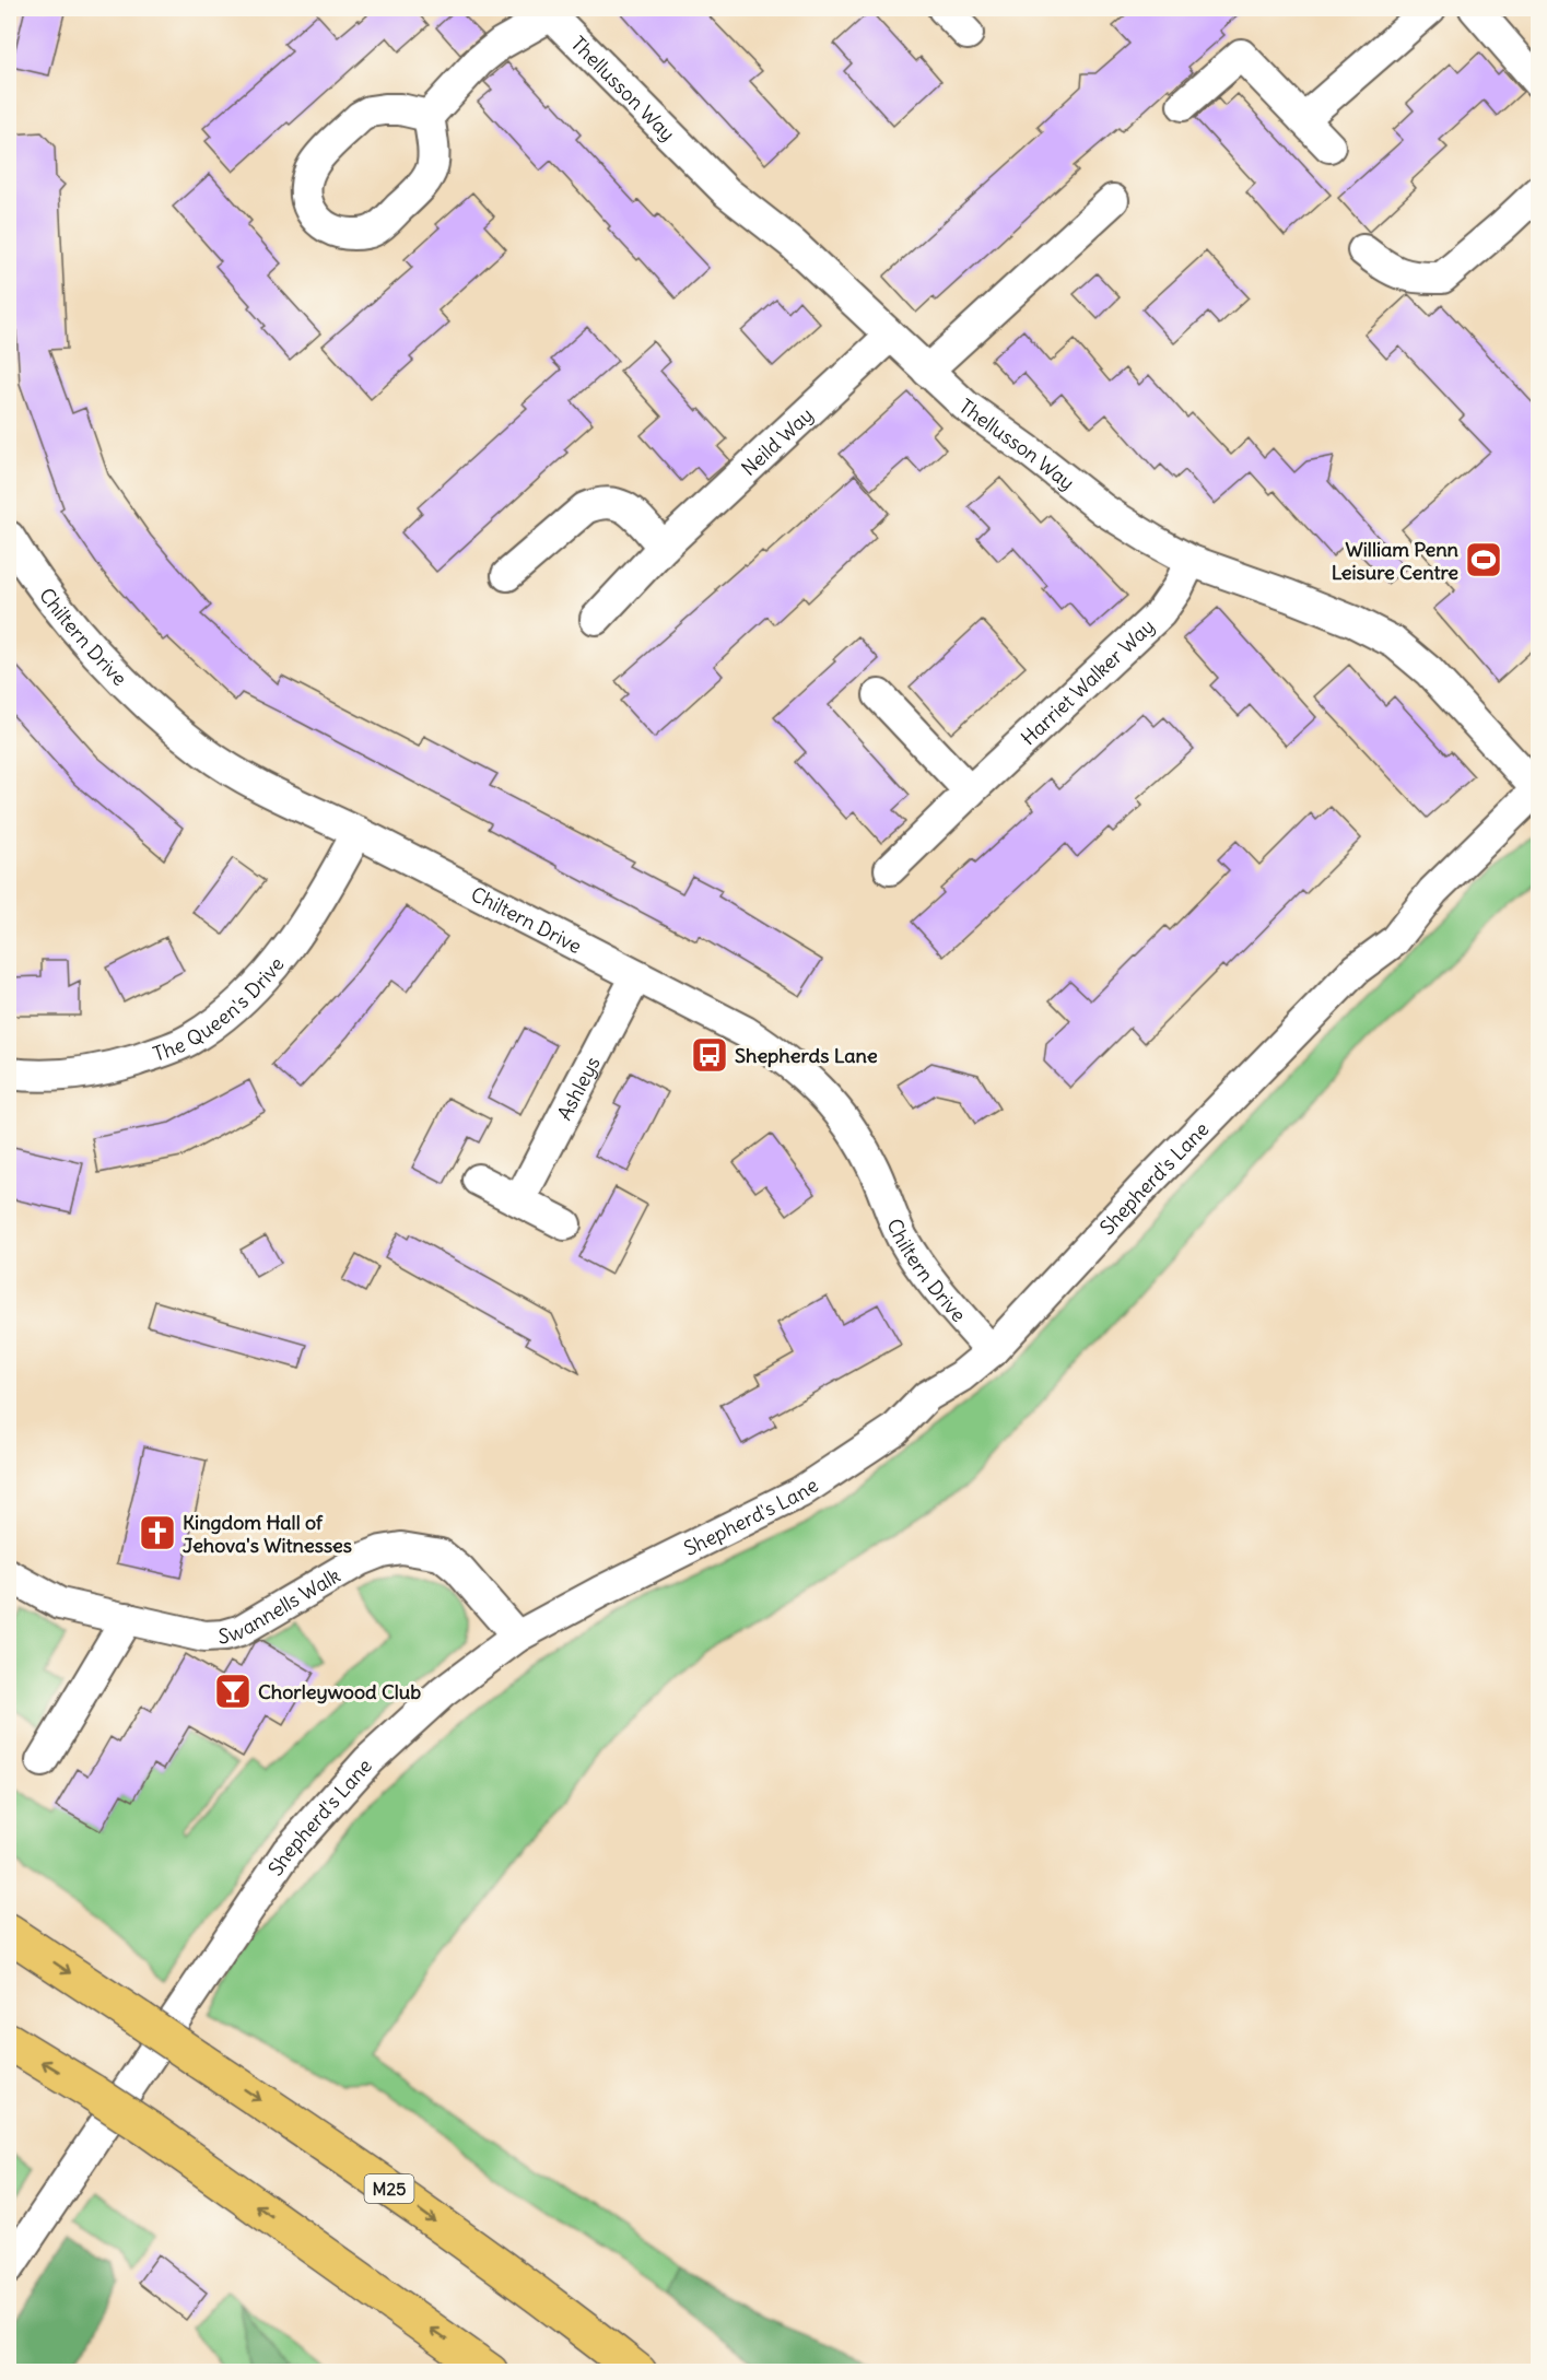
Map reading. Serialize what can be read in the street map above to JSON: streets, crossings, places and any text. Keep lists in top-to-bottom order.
{
  "streets": {
    "highway": ["M25"],
    "street": [
      "Thellusson Way",
      "Neild Way",
      "Chiltern Drive",
      "Harriet Walker Way",
      "The Queen's Drive",
      "Ashleys",
      "Shepherd's Lane",
      "Swannells Walk"
    ]
  },
  "crossings": [
    ["Thellusson Way", "Neild Way"],
    ["Thellusson Way", "Harriet Walker Way"],
    ["Thellusson Way", "Shepherd's Lane"],
    ["Chiltern Drive", "The Queen's Drive"],
    ["Chiltern Drive", "Ashleys"],
    ["Chiltern Drive", "Shepherd's Lane"],
    ["Shepherd's Lane", "Swannells Walk"]
  ],
  "places": {
    "sports": ["William Penn Leisure Centre"],
    "bus stop": ["Shepherds Lane"],
    "church": ["Kingdom Hall of Jehova's Witnesses"],
    "bar": ["Chorleywood Club"]
  }
}
